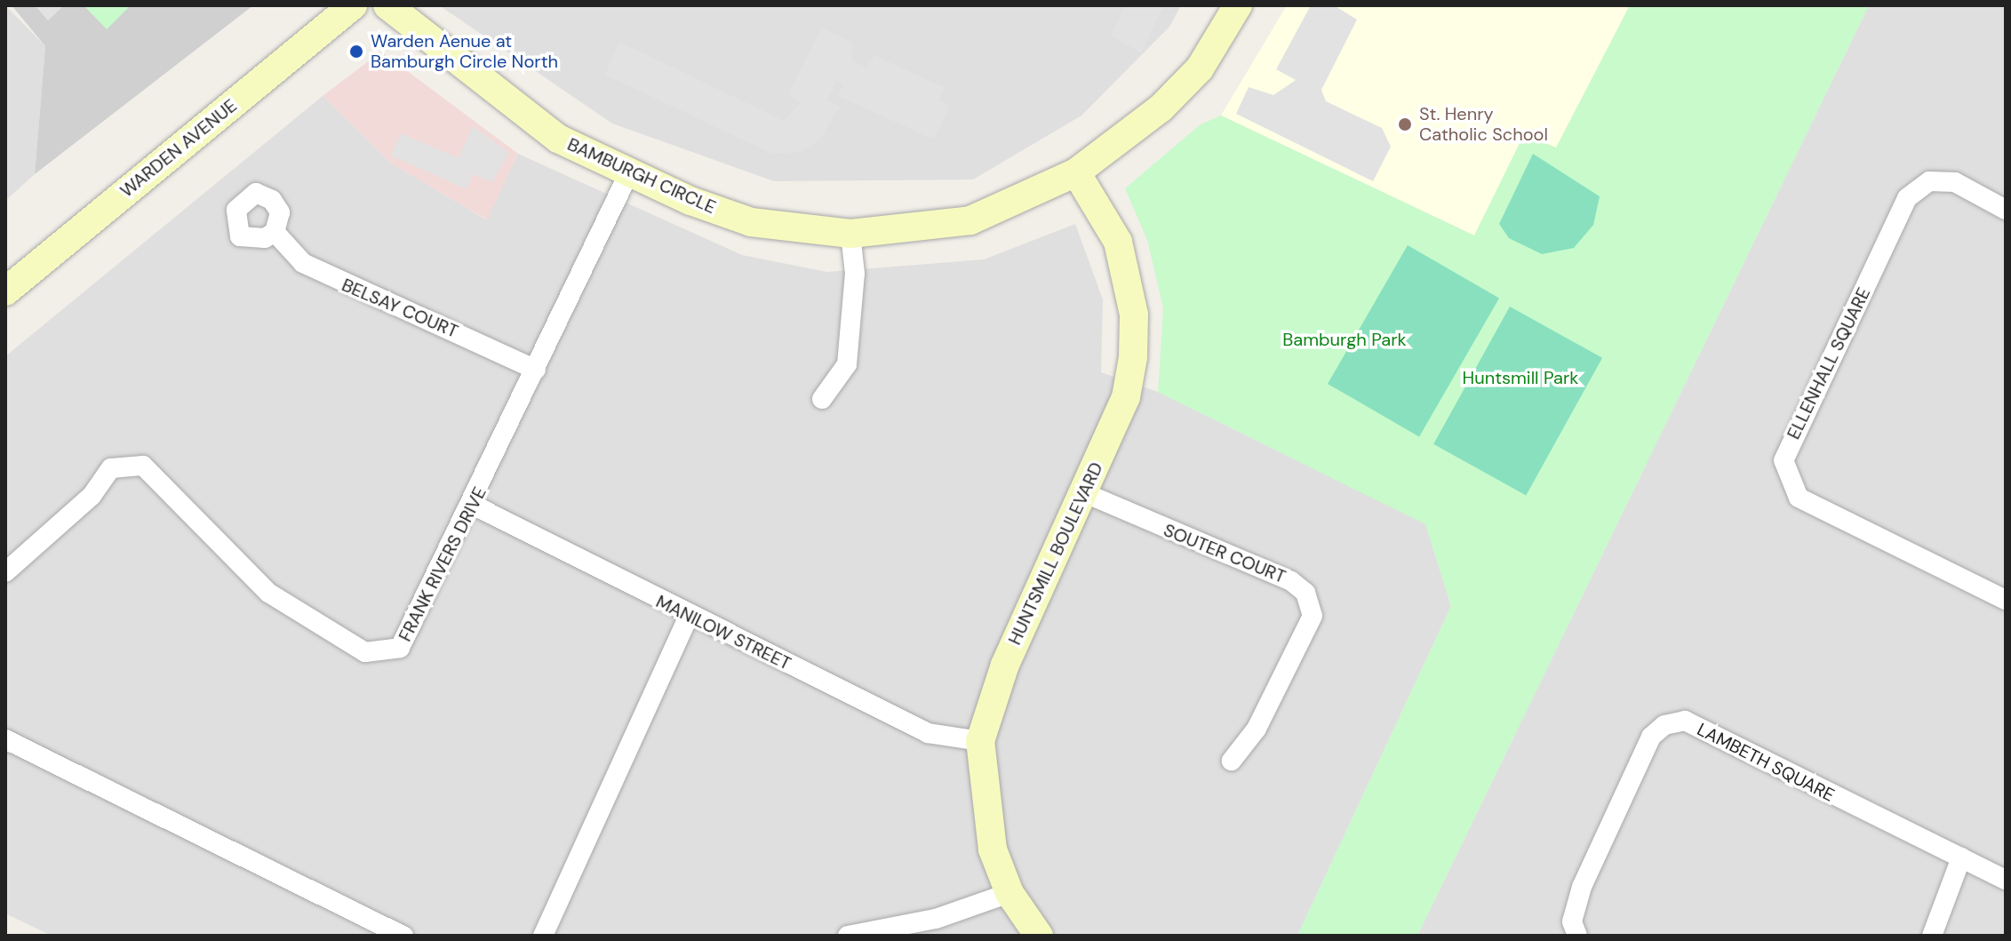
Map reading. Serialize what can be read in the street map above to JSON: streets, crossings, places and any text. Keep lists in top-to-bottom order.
{
  "streets": {
    "street": [
      "WARDEN AVENUE",
      "BAMBURGH CIRCLE",
      "BELSAY COURT",
      "ELLENHALL SQUARE",
      "HUNTSMILL BOULEVARD",
      "SOUTER COURT",
      "FRANK RIVERS DRIVE",
      "MANILOW STREET",
      "LAMBETH SQUARE"
    ]
  },
  "crossings": [
    ["BAMBURGH CIRCLE", "HUNTSMILL BOULEVARD"],
    ["BAMBURGH CIRCLE", "FRANK RIVERS DRIVE"],
    ["BELSAY COURT", "FRANK RIVERS DRIVE"],
    ["HUNTSMILL BOULEVARD", "SOUTER COURT"],
    ["HUNTSMILL BOULEVARD", "MANILOW STREET"],
    ["FRANK RIVERS DRIVE", "MANILOW STREET"]
  ],
  "parks": ["Bamburgh Park", "Huntsmill Park"],
  "places": ["Warden Aenue at Bamburgh Circle North", "St. Henry Catholic School"]
}
